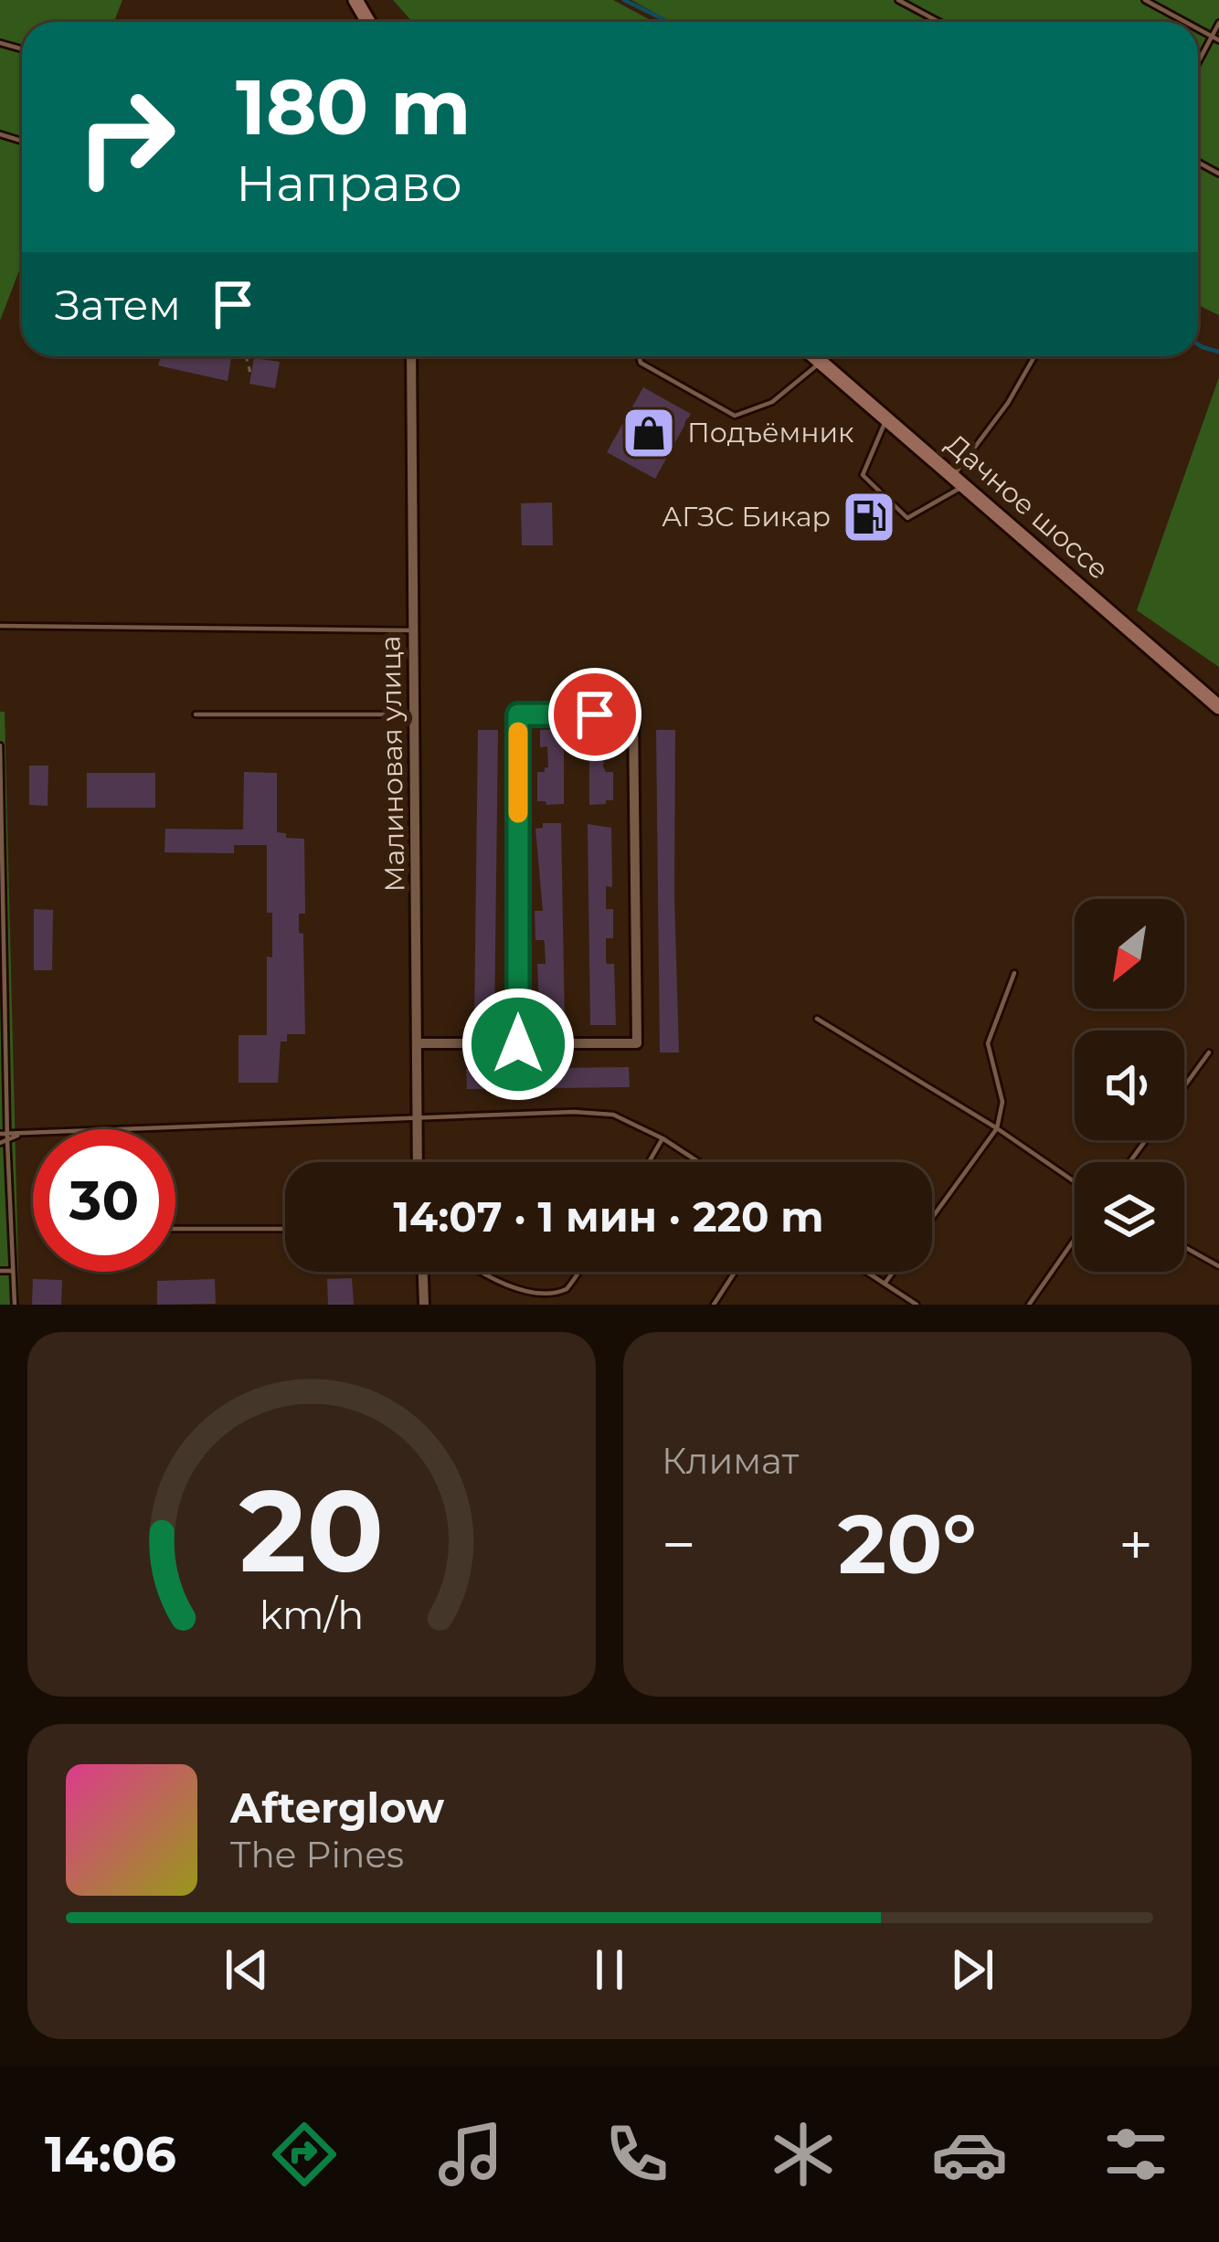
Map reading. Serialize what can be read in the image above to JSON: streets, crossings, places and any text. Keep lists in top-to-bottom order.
{
  "streets": {
    "main road": ["Дачное шоссе"],
    "street": ["Малиновая улица"]
  },
  "places": {
    "shop": ["Подъёмник"],
    "fuel station": ["АГЗС Бикар"]
  },
  "north": "bottom left",
  "page": {
    "turn": ["180 m", "Направо"],
    "then": "Затем",
    "limit": "30",
    "trip": "14:07 · 1 мин · 220 m",
    "tile": "Климат",
    "heat": ["−", "20°", "+"],
    "song": ["Afterglow", "The Pines"],
    "tabs": "14:06",
    "gauge": ["20", "km/h"]
  }
}
